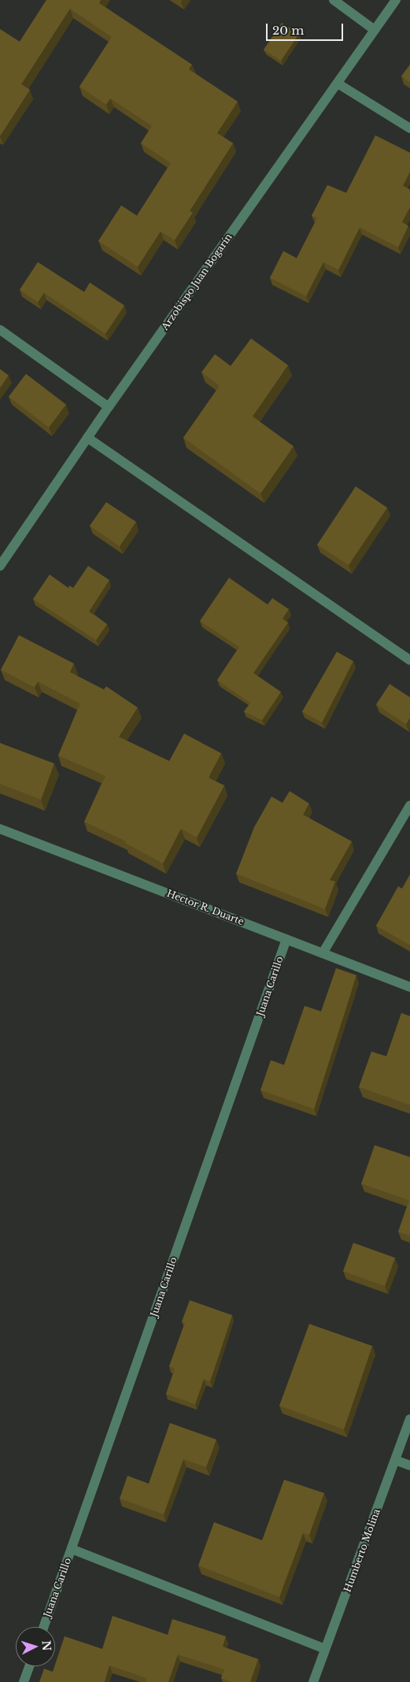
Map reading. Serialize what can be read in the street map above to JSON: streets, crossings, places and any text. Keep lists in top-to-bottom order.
{
  "streets": {
    "street": [
      "Arzobispo Juan Bogarín",
      "Hector R. Duarte",
      "Juana Carillo",
      "Humberto Molina"
    ]
  },
  "crossings": [
    ["Hector R. Duarte", "Juana Carillo"]
  ],
  "scale_bar": "20 m",
  "north": "right"
}
